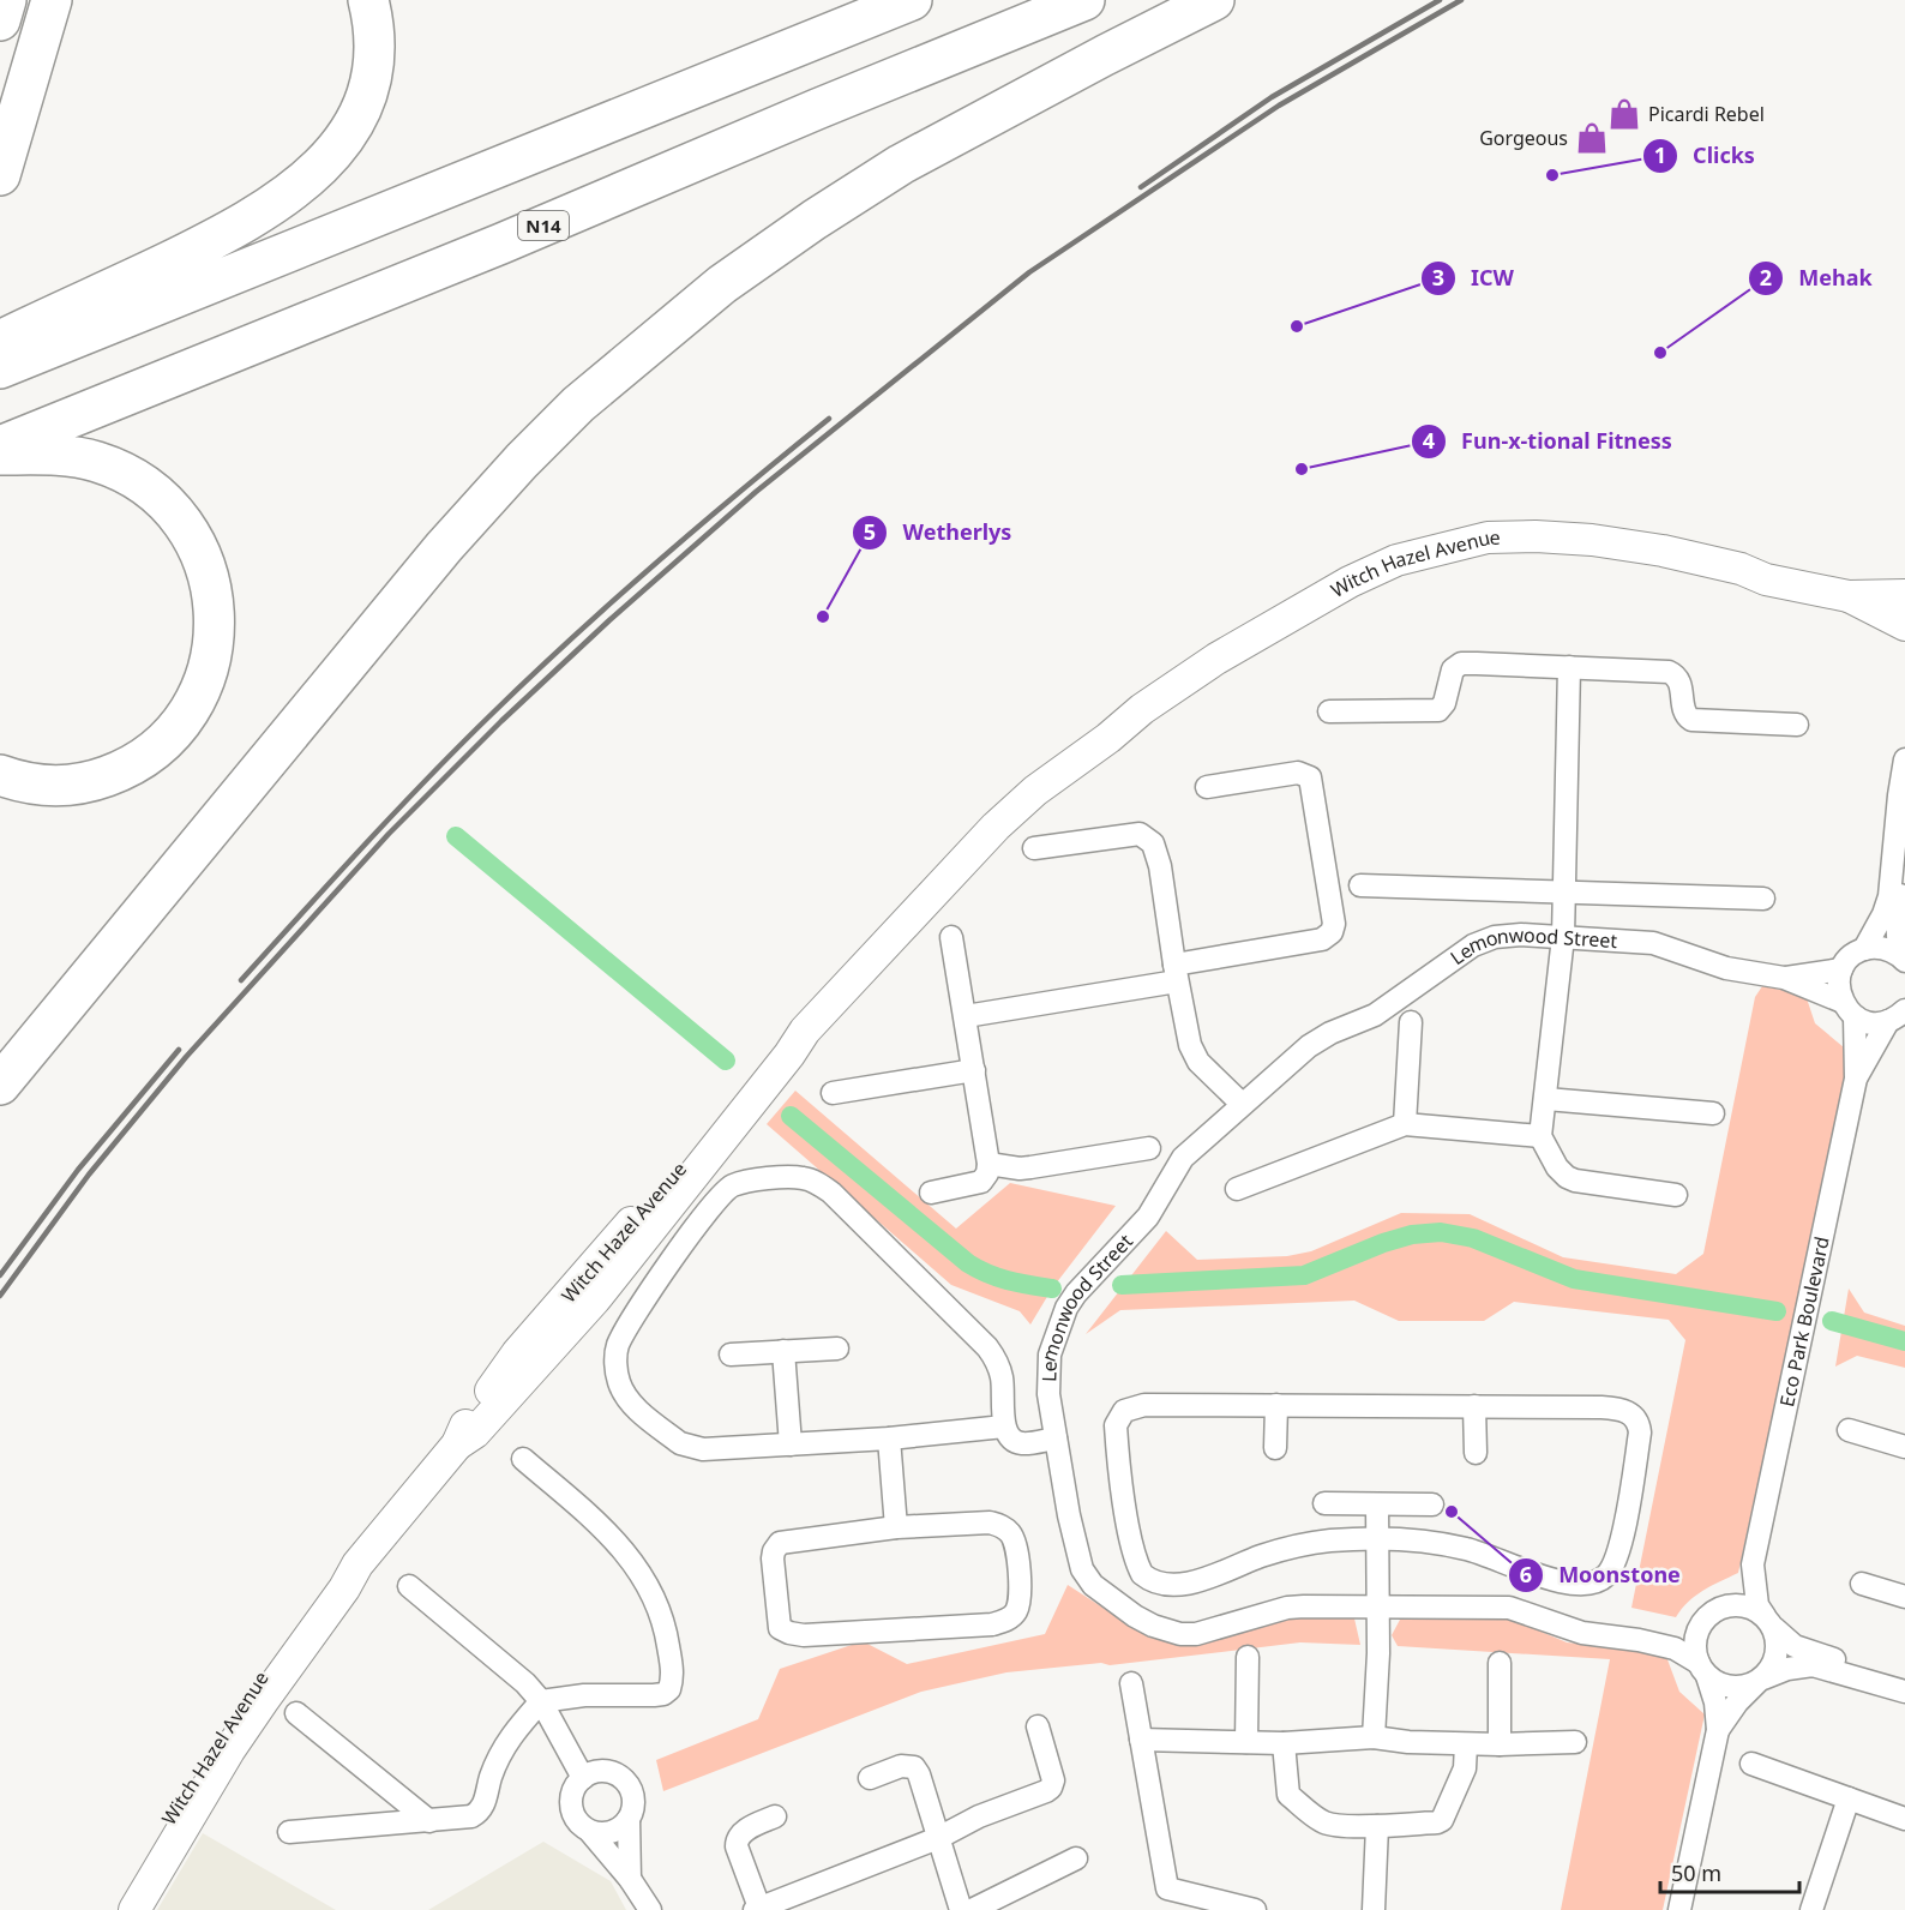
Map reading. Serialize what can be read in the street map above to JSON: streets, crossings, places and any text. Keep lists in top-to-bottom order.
{
  "streets": {
    "highway": ["N14"],
    "street": ["Witch Hazel Avenue", "Lemonwood Street", "Eco Park Boulevard"]
  },
  "crossings": [
    ["Lemonwood Street", "Eco Park Boulevard"]
  ],
  "places": {
    "shop": ["Picardi Rebel", "Gorgeous"],
    "other": [
      "Clicks",
      "ICW",
      "Mehak",
      "Fun-x-tional Fitness",
      "Wetherlys",
      "Moonstone"
    ]
  },
  "scale_bar": "50 m"
}
